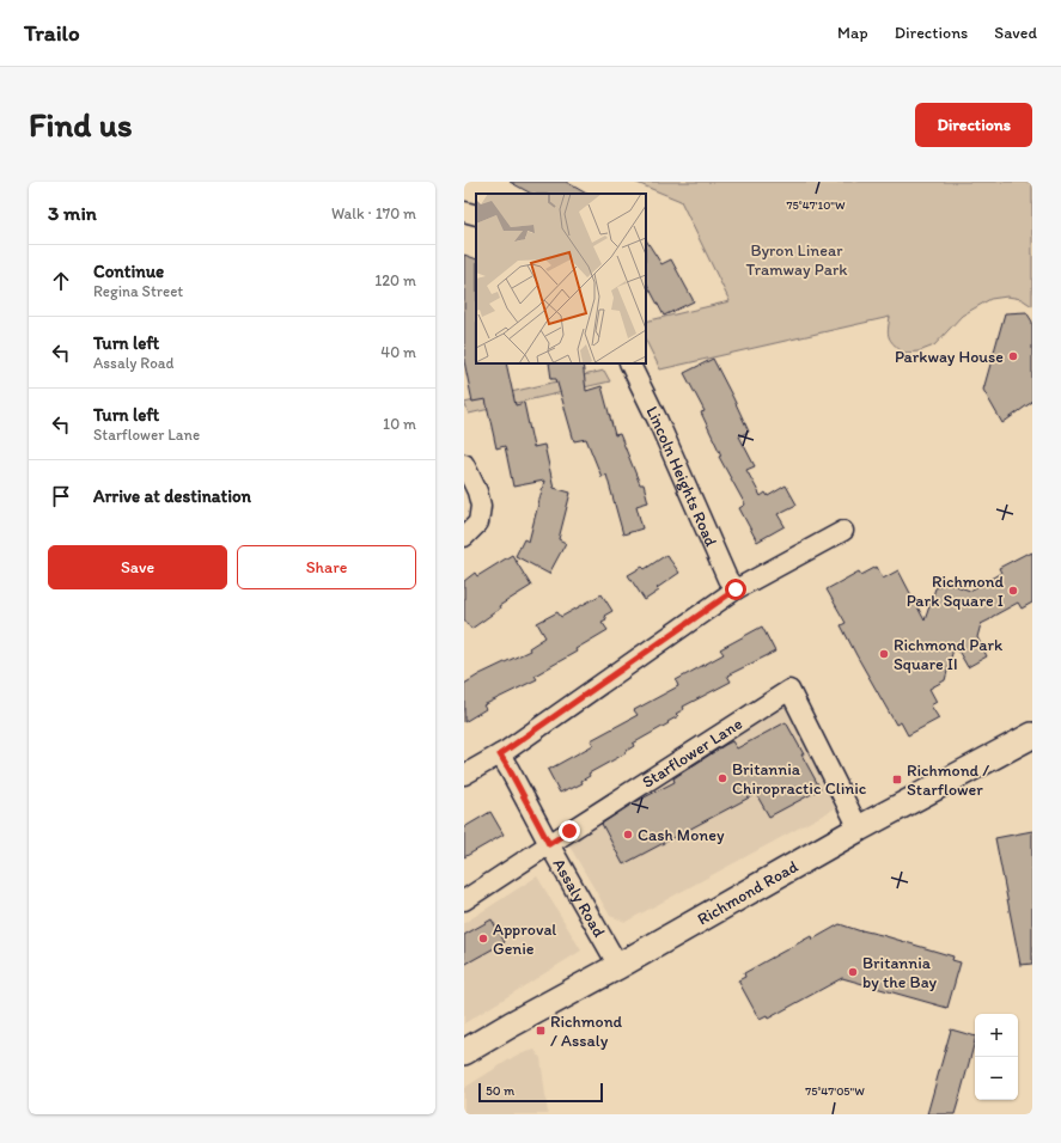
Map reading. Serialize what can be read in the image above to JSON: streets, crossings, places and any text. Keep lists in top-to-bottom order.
{
  "streets": {
    "main road": ["Richmond Road"],
    "street": ["Lincoln Heights Road", "Starflower Lane", "Assaly Road"]
  },
  "crossings": [
    ["Starflower Lane", "Richmond Road"],
    ["Starflower Lane", "Assaly Road"],
    ["Richmond Road", "Assaly Road"]
  ],
  "parks": ["Byron Linear Tramway Park"],
  "places": {
    "other": [
      "Parkway House",
      "Richmond Park Square I",
      "Richmond Park Square II",
      "Britannia Chiropractic Clinic",
      "Cash Money",
      "Approval Genie",
      "Britannia by the Bay"
    ],
    "transit": ["Richmond / Starflower", "Richmond / Assaly"]
  },
  "scale_bar": "50 m",
  "page": {
    "header": "Trailo",
    "nav": ["Map", "Directions", "Saved"],
    "buttons": [
      "Directions",
      ["Save", "Share"]
    ],
    "title": "Find us",
    "heading": ["3 min", "Walk · 170 m"],
    "list": [
      ["Continue", "Regina Street", "120 m"],
      ["Turn left", "Assaly Road", "40 m"],
      ["Turn left", "Starflower Lane", "10 m"],
      "Arrive at destination"
    ],
    "map_buttons": ["+", "−"],
    "scale": "50 m"
  },
  "coordinates": ["75°47'10\"W", "75°47'05\"W"]
}
